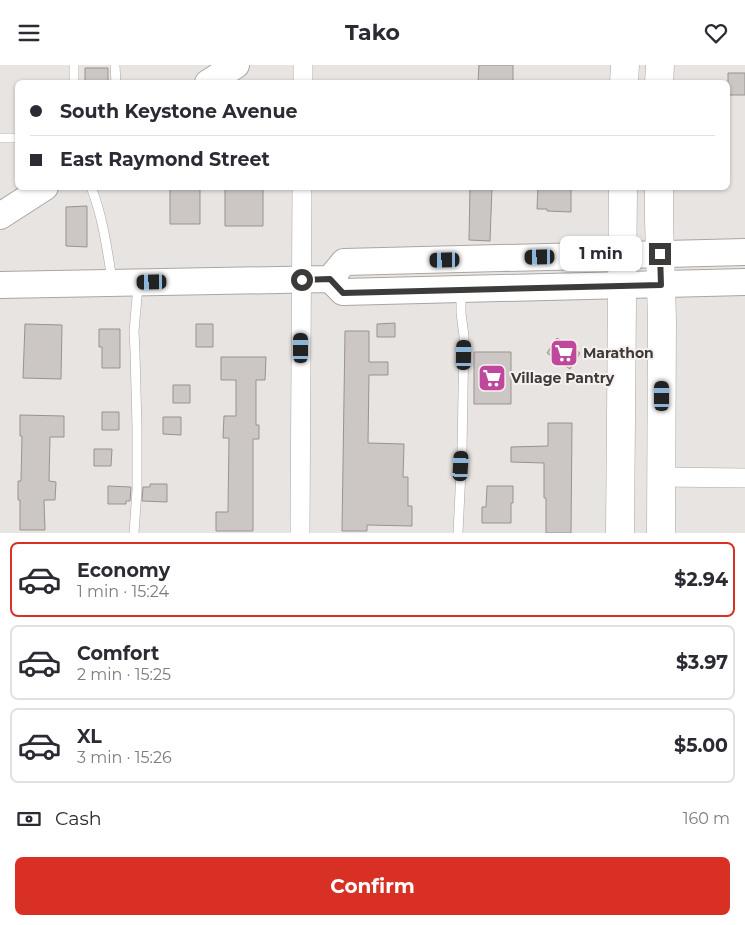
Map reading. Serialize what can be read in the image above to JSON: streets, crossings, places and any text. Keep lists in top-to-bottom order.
{
  "places": {
    "supermarket": ["Marathon", "Village Pantry"]
  },
  "page": {
    "header": "Tako",
    "banner": ["South Keystone Avenue", "East Raymond Street"],
    "bubble": "1 min",
    "list": [
      {
        "name": "Economy",
        "note": "1 min · 15:24",
        "value": "$2.94"
      },
      {
        "name": "Comfort",
        "note": "2 min · 15:25",
        "value": "$3.97"
      },
      {
        "name": "XL",
        "note": "3 min · 15:26",
        "value": "$5.00"
      }
    ],
    "pay": ["Cash", "160 m"],
    "buttons": "Confirm"
  }
}
